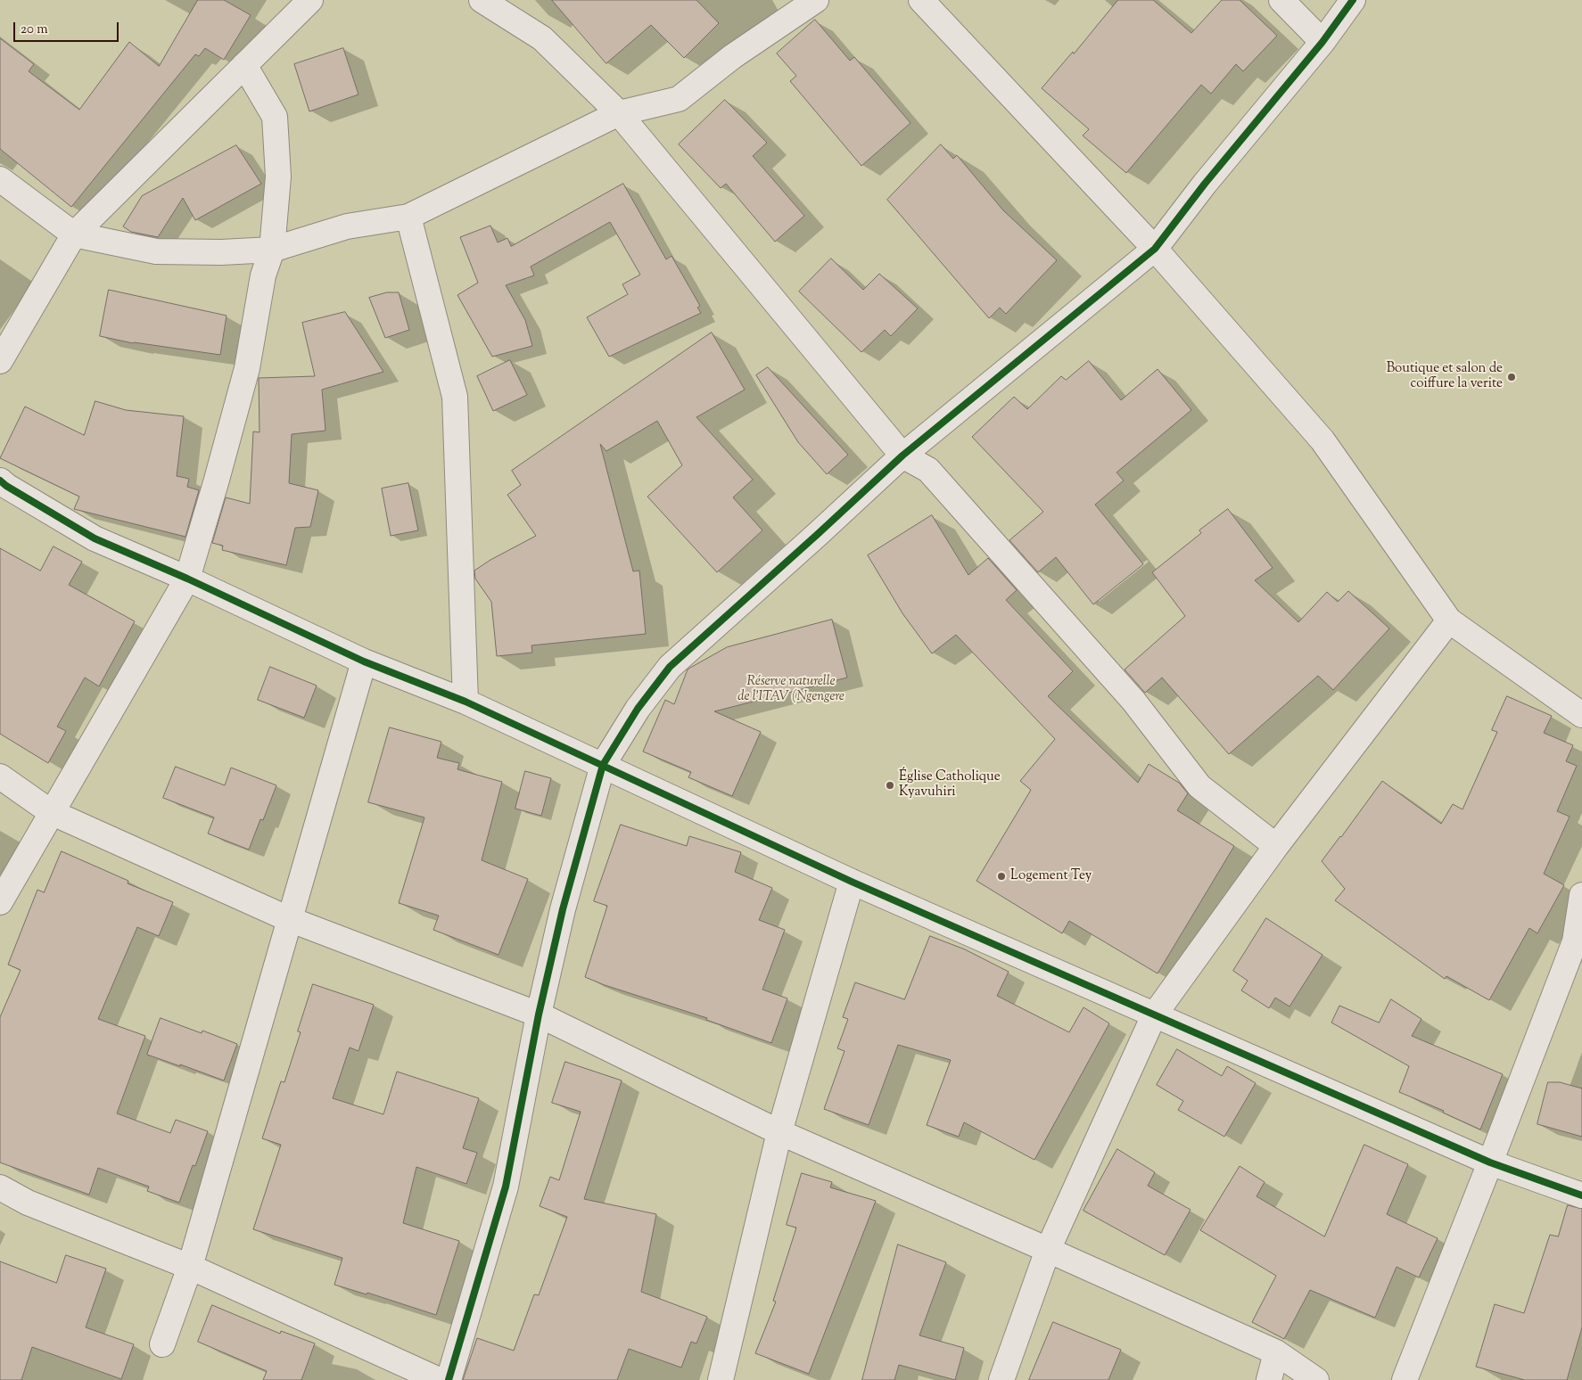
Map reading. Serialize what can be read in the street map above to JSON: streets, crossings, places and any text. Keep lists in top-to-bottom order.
{
  "parks": ["Réserve naturelle de l'ITAV (Ngengere"],
  "places": ["Boutique et salon de coiffure la verite", "Église Catholique Kyavuhiri", "Logement Tey"],
  "scale_bar": "20 m"
}
